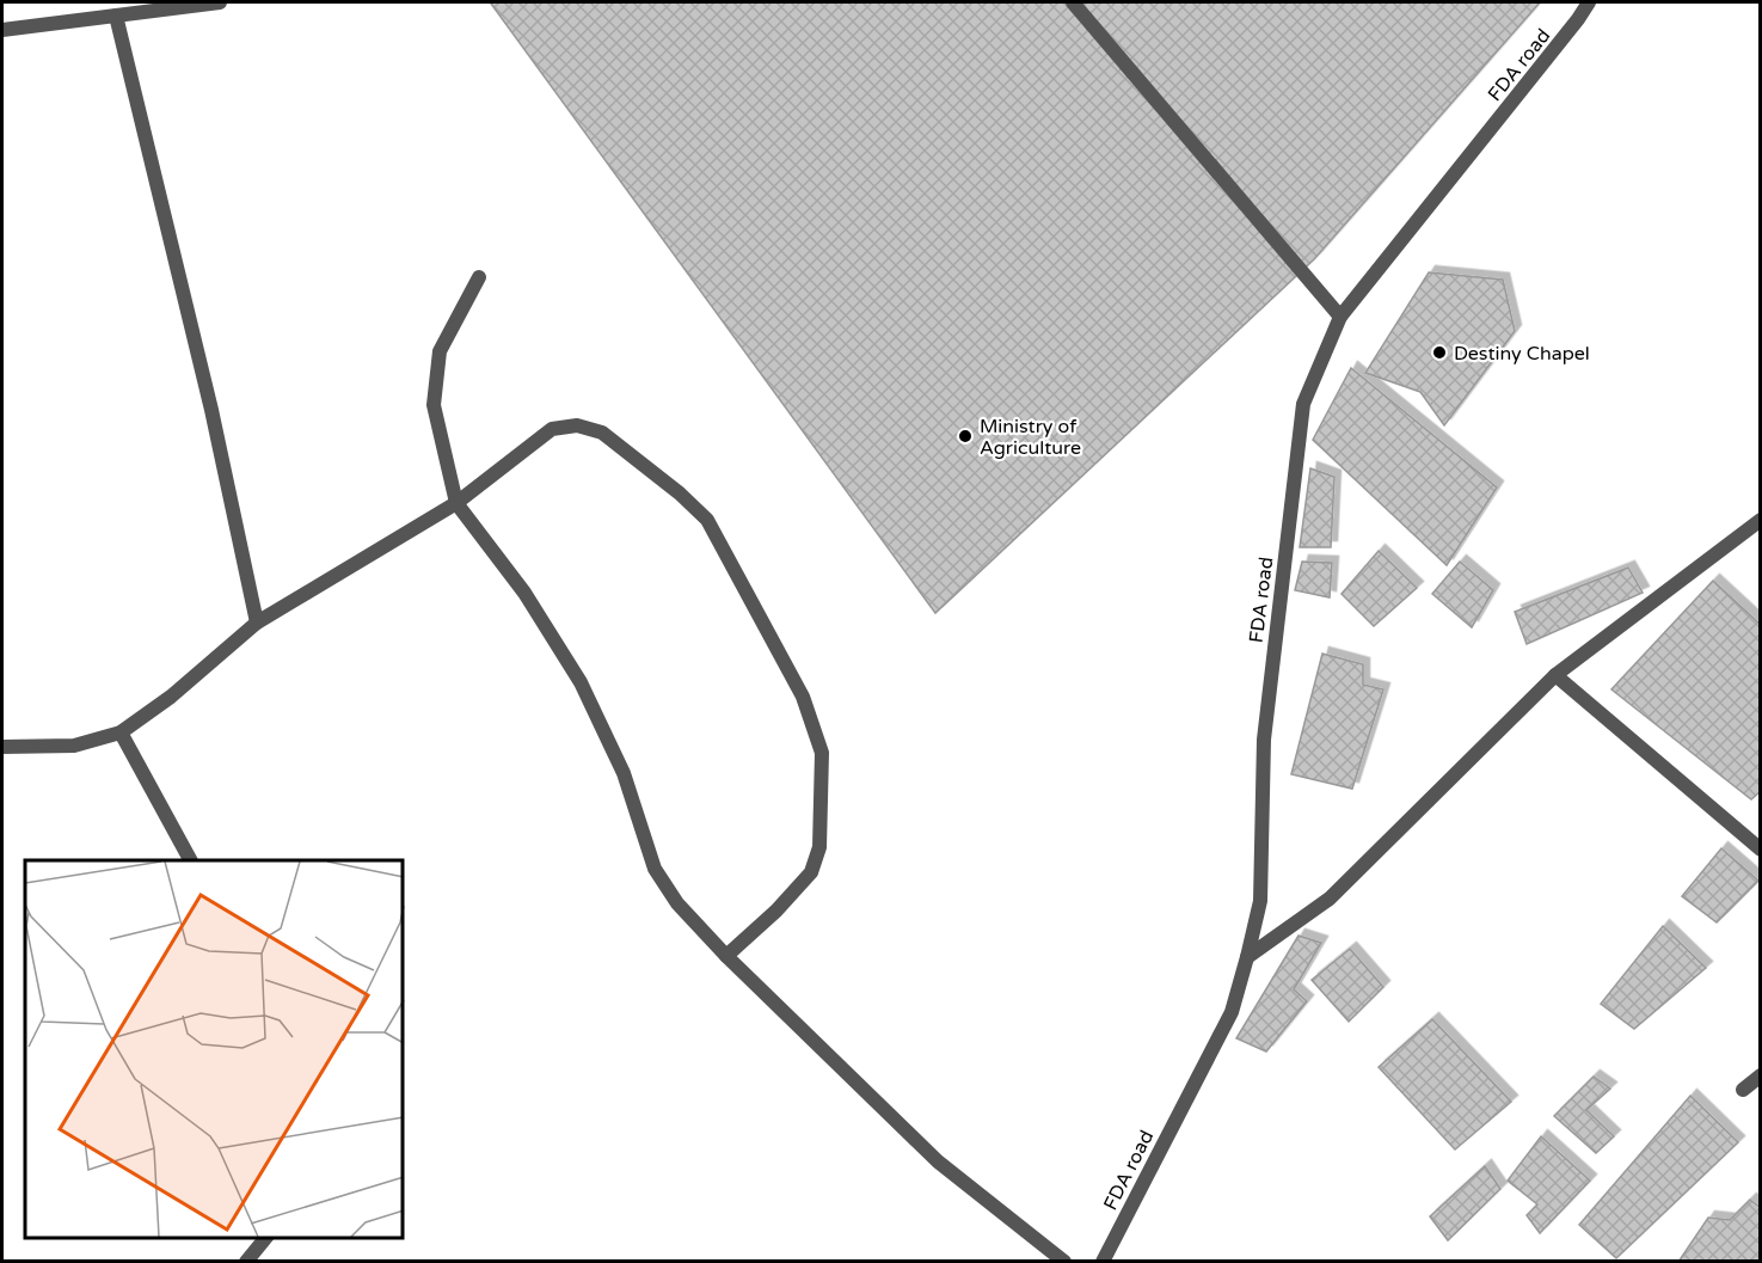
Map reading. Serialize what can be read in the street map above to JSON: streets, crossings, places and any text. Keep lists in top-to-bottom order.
{
  "streets": {
    "street": ["FDA road"]
  },
  "places": ["Destiny Chapel", "Ministry of Agriculture"]
}
